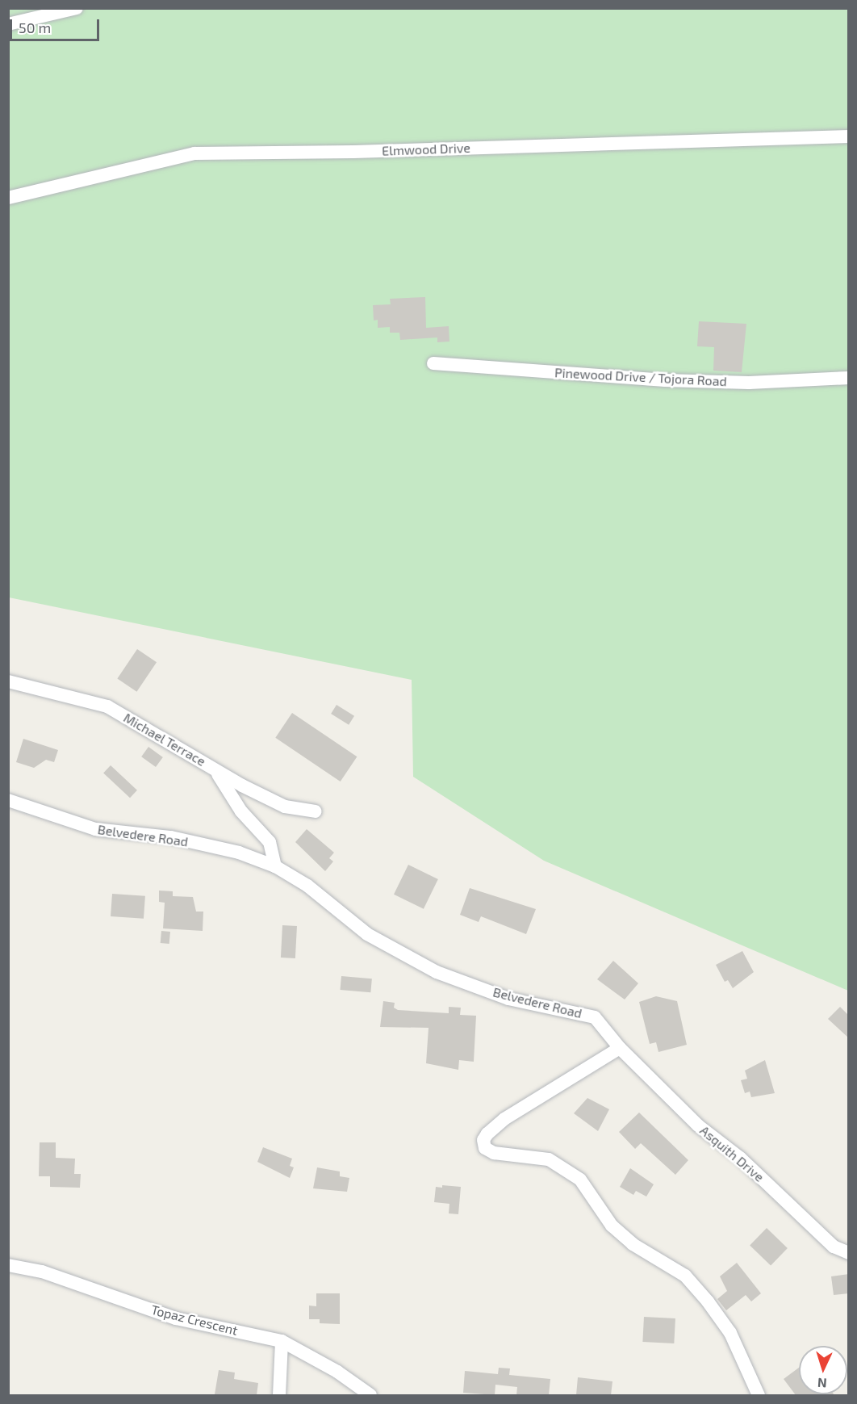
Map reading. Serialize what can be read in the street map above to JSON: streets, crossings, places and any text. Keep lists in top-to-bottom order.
{
  "streets": {
    "street": [
      "Elmwood Drive",
      "Pinewood Drive / Tojora Road",
      "Michael Terrace",
      "Belvedere Road",
      "Asquith Drive",
      "Topaz Crescent"
    ]
  },
  "crossings": [
    ["Belvedere Road", "Asquith Drive"]
  ],
  "scale_bar": "50 m",
  "north": "bottom"
}
